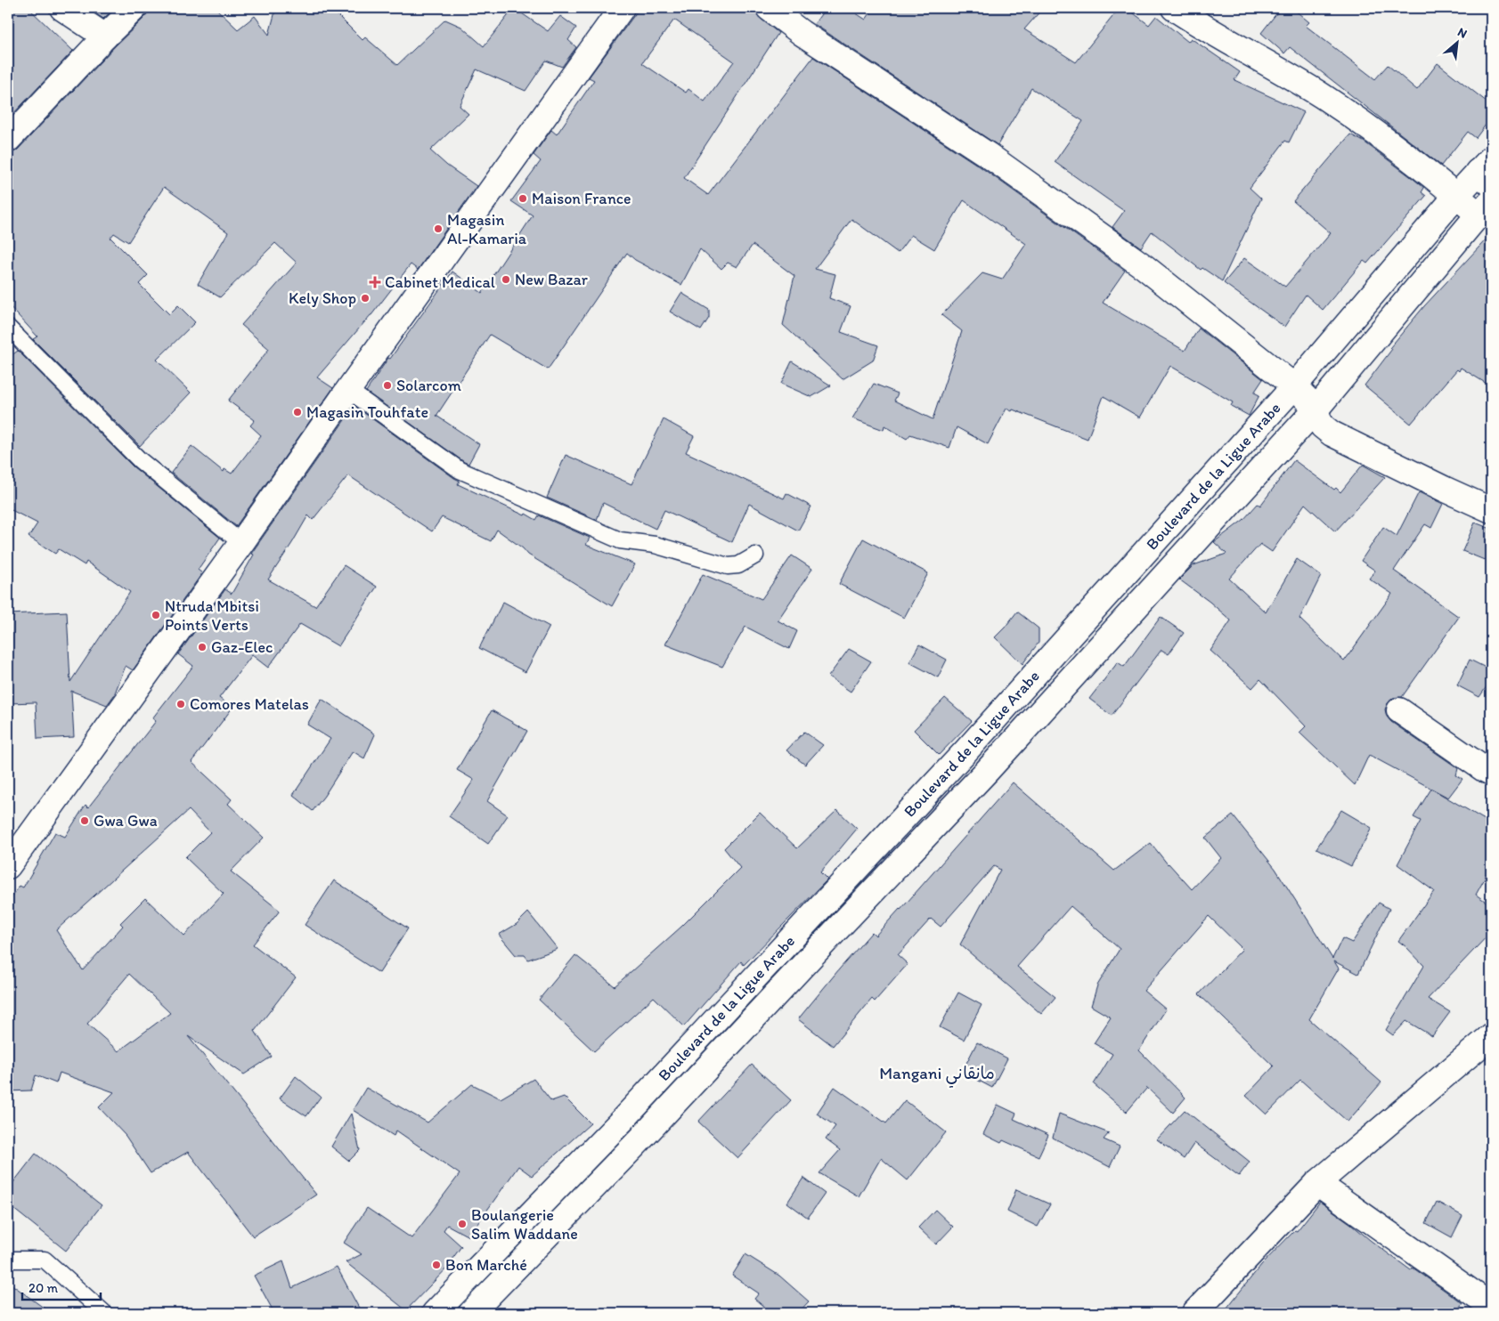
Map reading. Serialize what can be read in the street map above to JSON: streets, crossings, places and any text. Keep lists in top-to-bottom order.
{
  "streets": {
    "street": ["Boulevard de la Ligue Arabe"]
  },
  "districts": ["Mangani مانقاني"],
  "places": {
    "other": [
      "Maison France",
      "Magasin Al-Kamaria",
      "New Bazar",
      "Kely Shop",
      "Solarcom",
      "Magasin Touhfate",
      "Ntruda Mbitsi Points Verts",
      "Gaz-Elec",
      "Comores Matelas",
      "Gwa Gwa",
      "Boulangerie Salim Waddane",
      "Bon Marché"
    ],
    "health": ["Cabinet Medical"]
  },
  "scale_bar": "20 m",
  "north": "top right"
}
